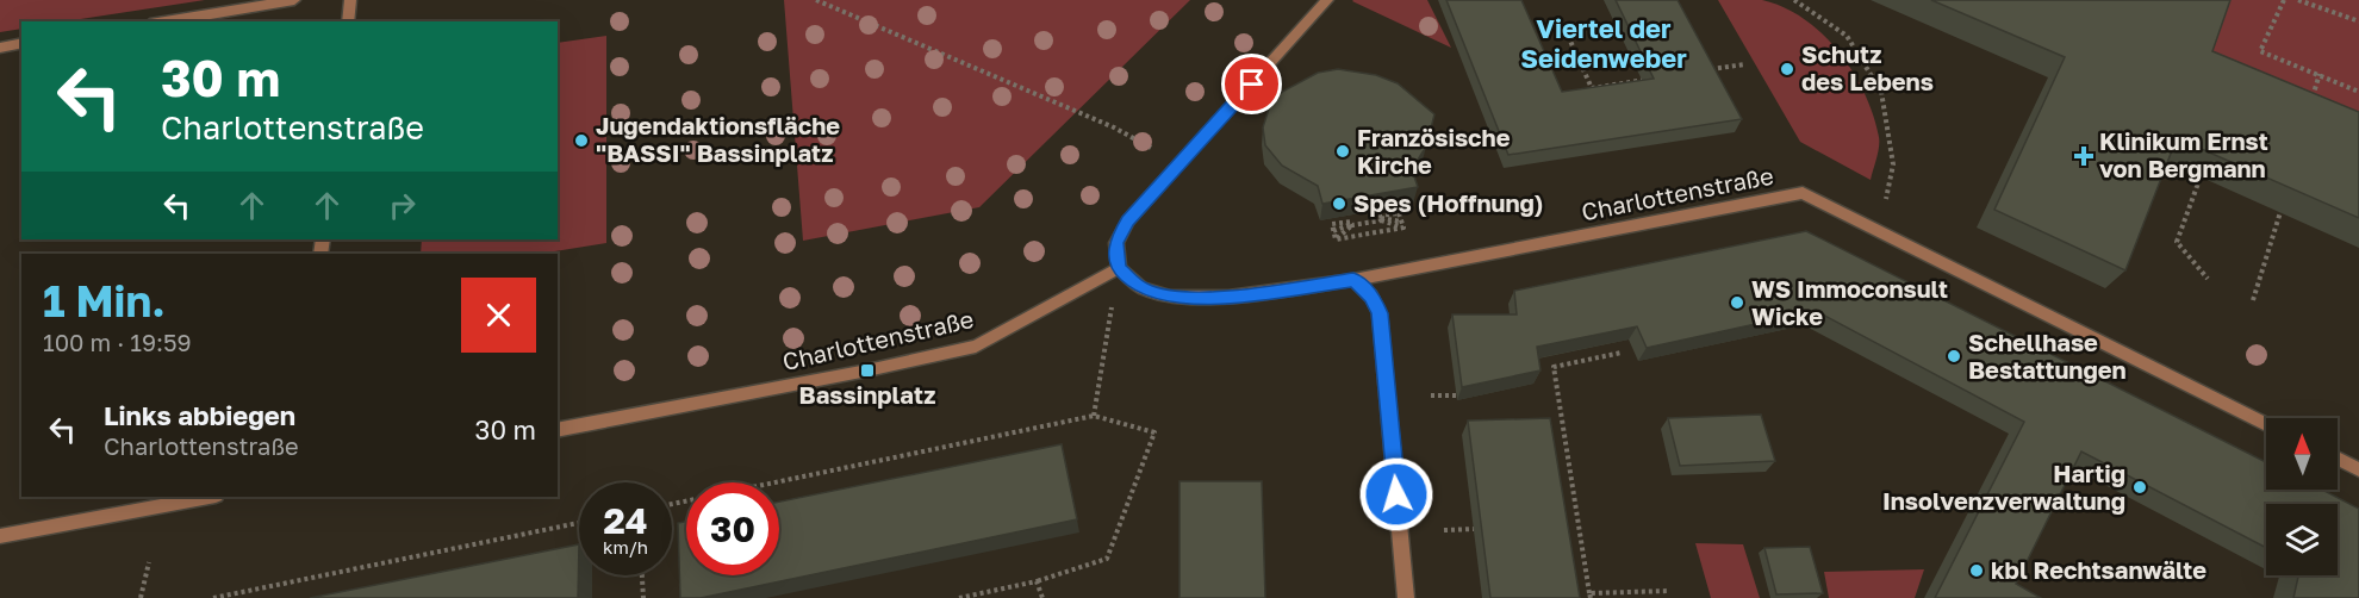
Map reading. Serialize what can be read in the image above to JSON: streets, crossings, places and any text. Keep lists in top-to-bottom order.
{
  "streets": {
    "street": ["Charlottenstraße"]
  },
  "districts": ["Viertel der Seidenweber"],
  "places": {
    "other": [
      "Schutz des Lebens",
      "Jugendaktionsfläche \"BASSI\" Bassinplatz",
      "Französische Kirche",
      "Spes (Hoffnung)",
      "WS Immoconsult Wicke",
      "Schellhase Bestattungen",
      "Hartig Insolvenzverwaltung",
      "kbl Rechtsanwälte"
    ],
    "health": ["Klinikum Ernst von Bergmann"],
    "transit": ["Bassinplatz"]
  },
  "north": "top",
  "page": {
    "turn": ["30 m", "Charlottenstraße"],
    "heading": ["1 Min.", "100 m · 19:59"],
    "list": [
      {
        "name": "Links abbiegen",
        "note": "Charlottenstraße",
        "value": "30 m"
      }
    ],
    "speed": "24 km/h",
    "limit": "30"
  }
}
